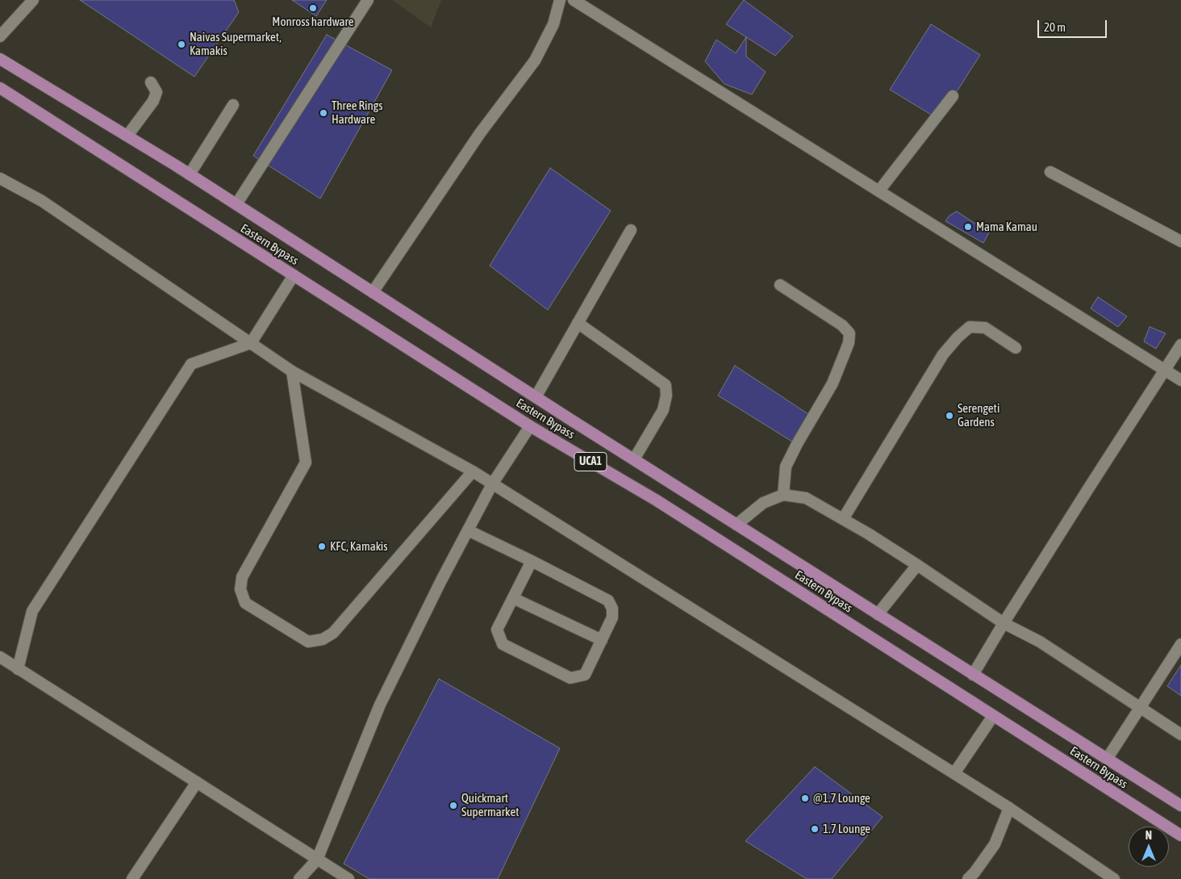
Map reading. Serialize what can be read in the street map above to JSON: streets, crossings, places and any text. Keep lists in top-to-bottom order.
{
  "streets": {
    "main road": ["Eastern Bypass", "UCA1"]
  },
  "places": [
    "Monross hardware",
    "Naivas Supermarket, Kamakis",
    "Three Rings Hardware",
    "Mama Kamau",
    "Serengeti Gardens",
    "KFC, Kamakis",
    "@1.7 Lounge",
    "Quickmart Supermarket",
    "1.7 Lounge"
  ],
  "scale_bar": "20 m",
  "north": "top"
}
